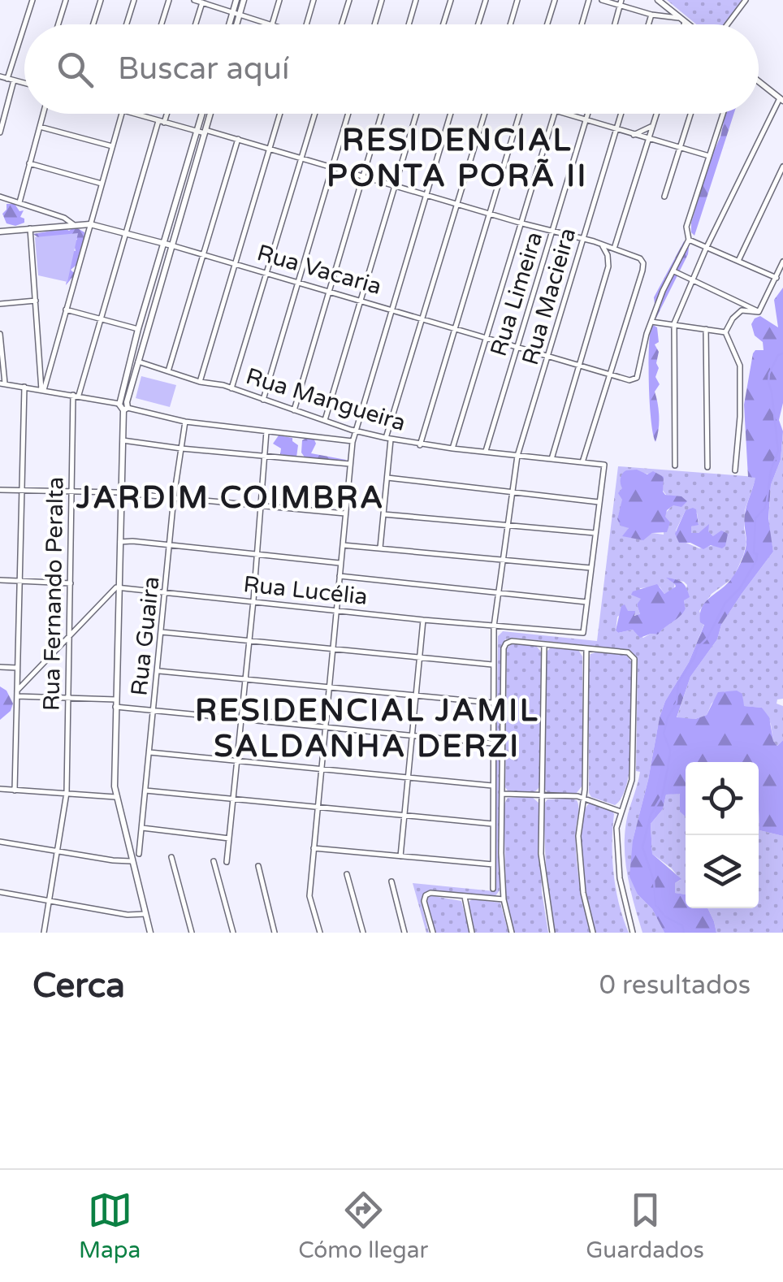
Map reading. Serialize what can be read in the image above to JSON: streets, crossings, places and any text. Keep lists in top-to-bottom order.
{
  "streets": {
    "main road": ["Rua Vacaria"],
    "street": [
      "Rua Limeira",
      "Rua Macieira",
      "Rua Mangueira",
      "Rua Lucélia",
      "Rua Fernando Peralta",
      "Rua Guaira"
    ]
  },
  "crossings": [
    ["Rua Vacaria", "Rua Limeira"],
    ["Rua Vacaria", "Rua Macieira"],
    ["Rua Vacaria", "Rua Fernando Peralta"],
    ["Rua Limeira", "Rua Mangueira"],
    ["Rua Macieira", "Rua Mangueira"],
    ["Rua Macieira", "Rua Lucélia"],
    ["Rua Lucélia", "Rua Guaira"]
  ],
  "districts": ["RESIDENCIAL PONTA PORÃ II", "JARDIM COIMBRA", "RESIDENCIAL JAMIL SALDANHA DERZI"],
  "page": {
    "search": "Buscar aquí",
    "heading": ["Cerca", "0 resultados"],
    "nav": ["Mapa", "Cómo llegar", "Guardados"]
  }
}
